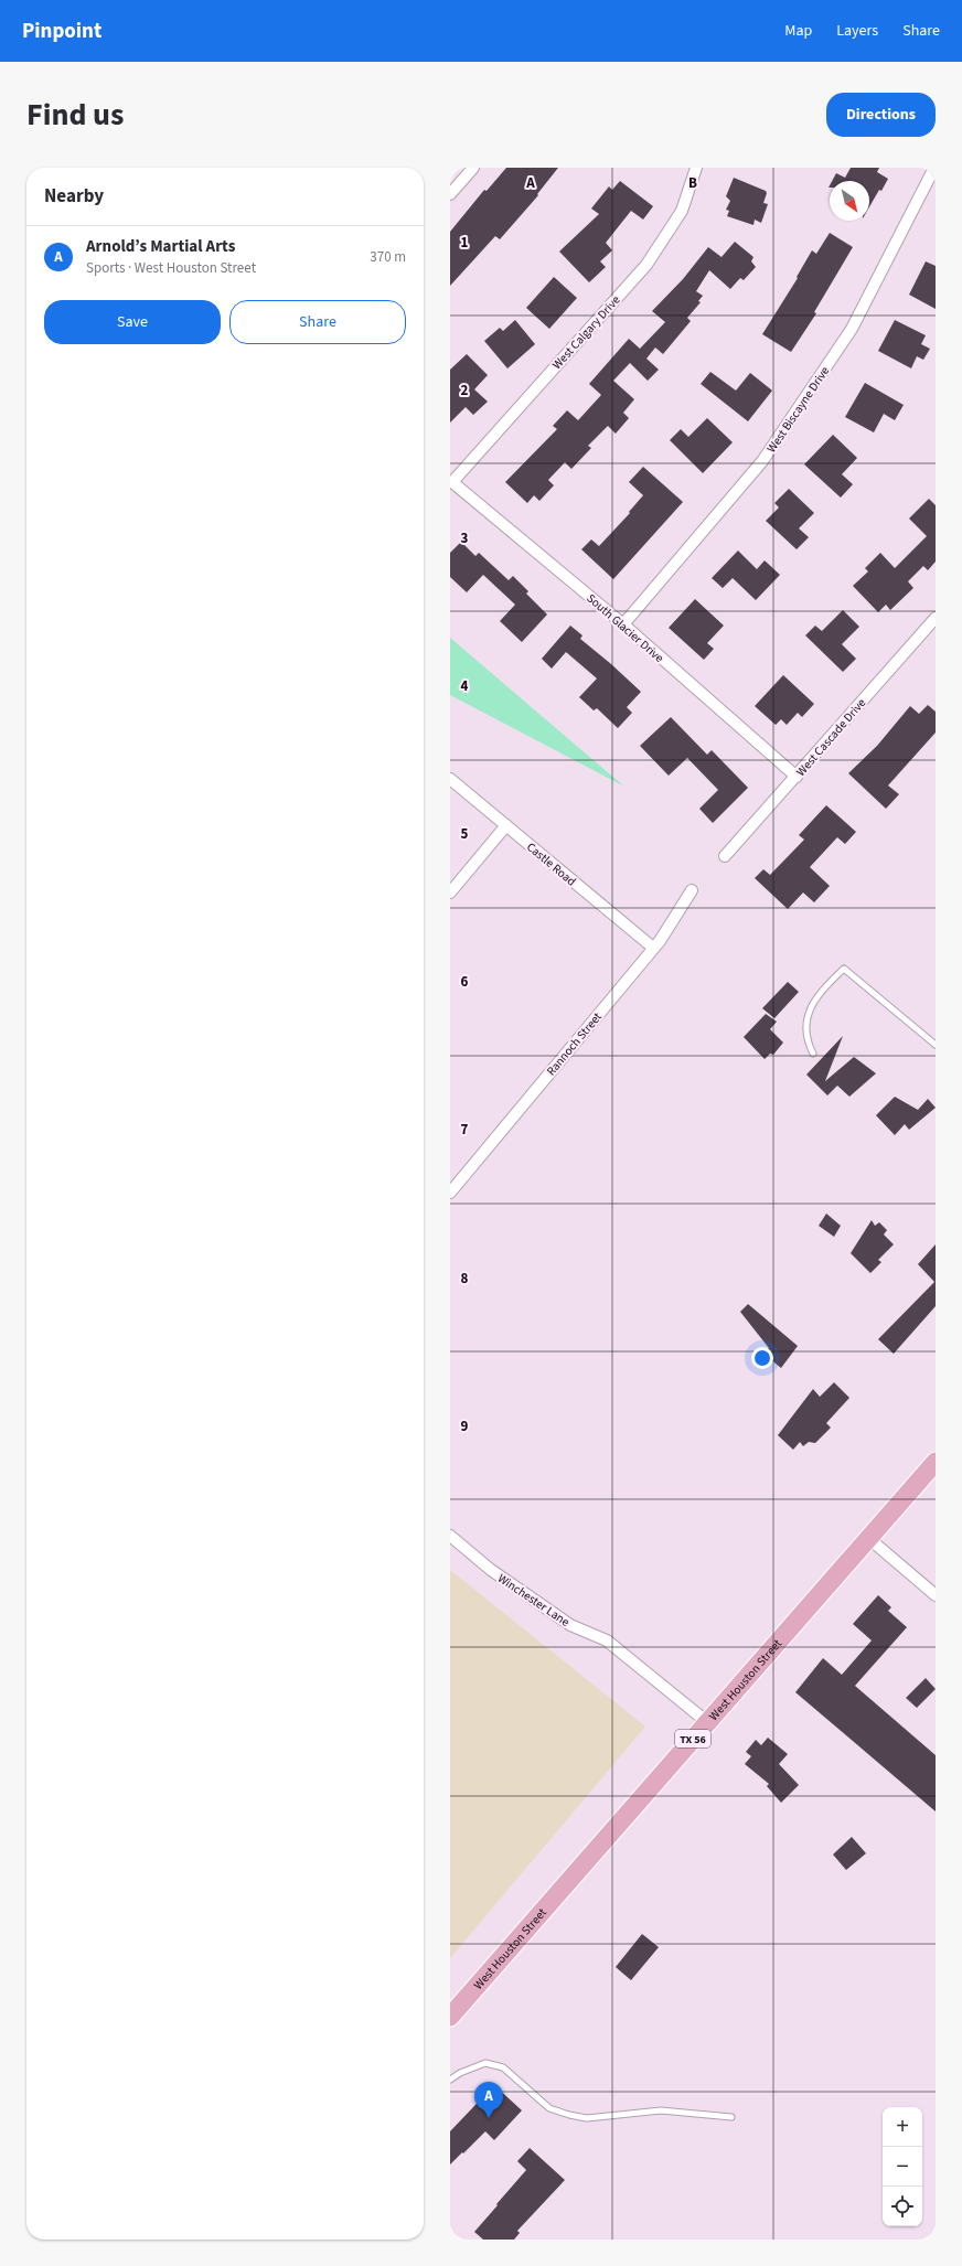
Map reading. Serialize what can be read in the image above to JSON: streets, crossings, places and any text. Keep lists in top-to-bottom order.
{
  "streets": {
    "main road": ["West Houston Street", "TX 56"],
    "street": [
      "West Calgary Drive",
      "West Biscayne Drive",
      "South Glacier Drive",
      "West Cascade Drive",
      "Castle Road",
      "Rannoch Street",
      "Winchester Lane"
    ]
  },
  "crossings": [
    ["West Calgary Drive", "South Glacier Drive"],
    ["West Biscayne Drive", "South Glacier Drive"],
    ["South Glacier Drive", "West Cascade Drive"],
    ["Castle Road", "Rannoch Street"],
    ["Winchester Lane", "West Houston Street"]
  ],
  "north": "bottom right",
  "page": {
    "header": "Pinpoint",
    "nav": ["Map", "Layers", "Share"],
    "title": "Find us",
    "buttons": [
      "Directions",
      ["Save", "Share"]
    ],
    "heading": "Nearby",
    "list": [
      {
        "mark": "A",
        "name": "Arnold’s Martial Arts",
        "note": "Sports · West Houston Street",
        "value": "370 m"
      }
    ],
    "pins": "A",
    "map_buttons": ["+", "−"]
  },
  "grid": {
    "columns": ["A", "B"],
    "rows": [
      "1",
      "2",
      "3",
      "4",
      "5",
      "6",
      "7",
      "8",
      "9"
    ]
  }
}
